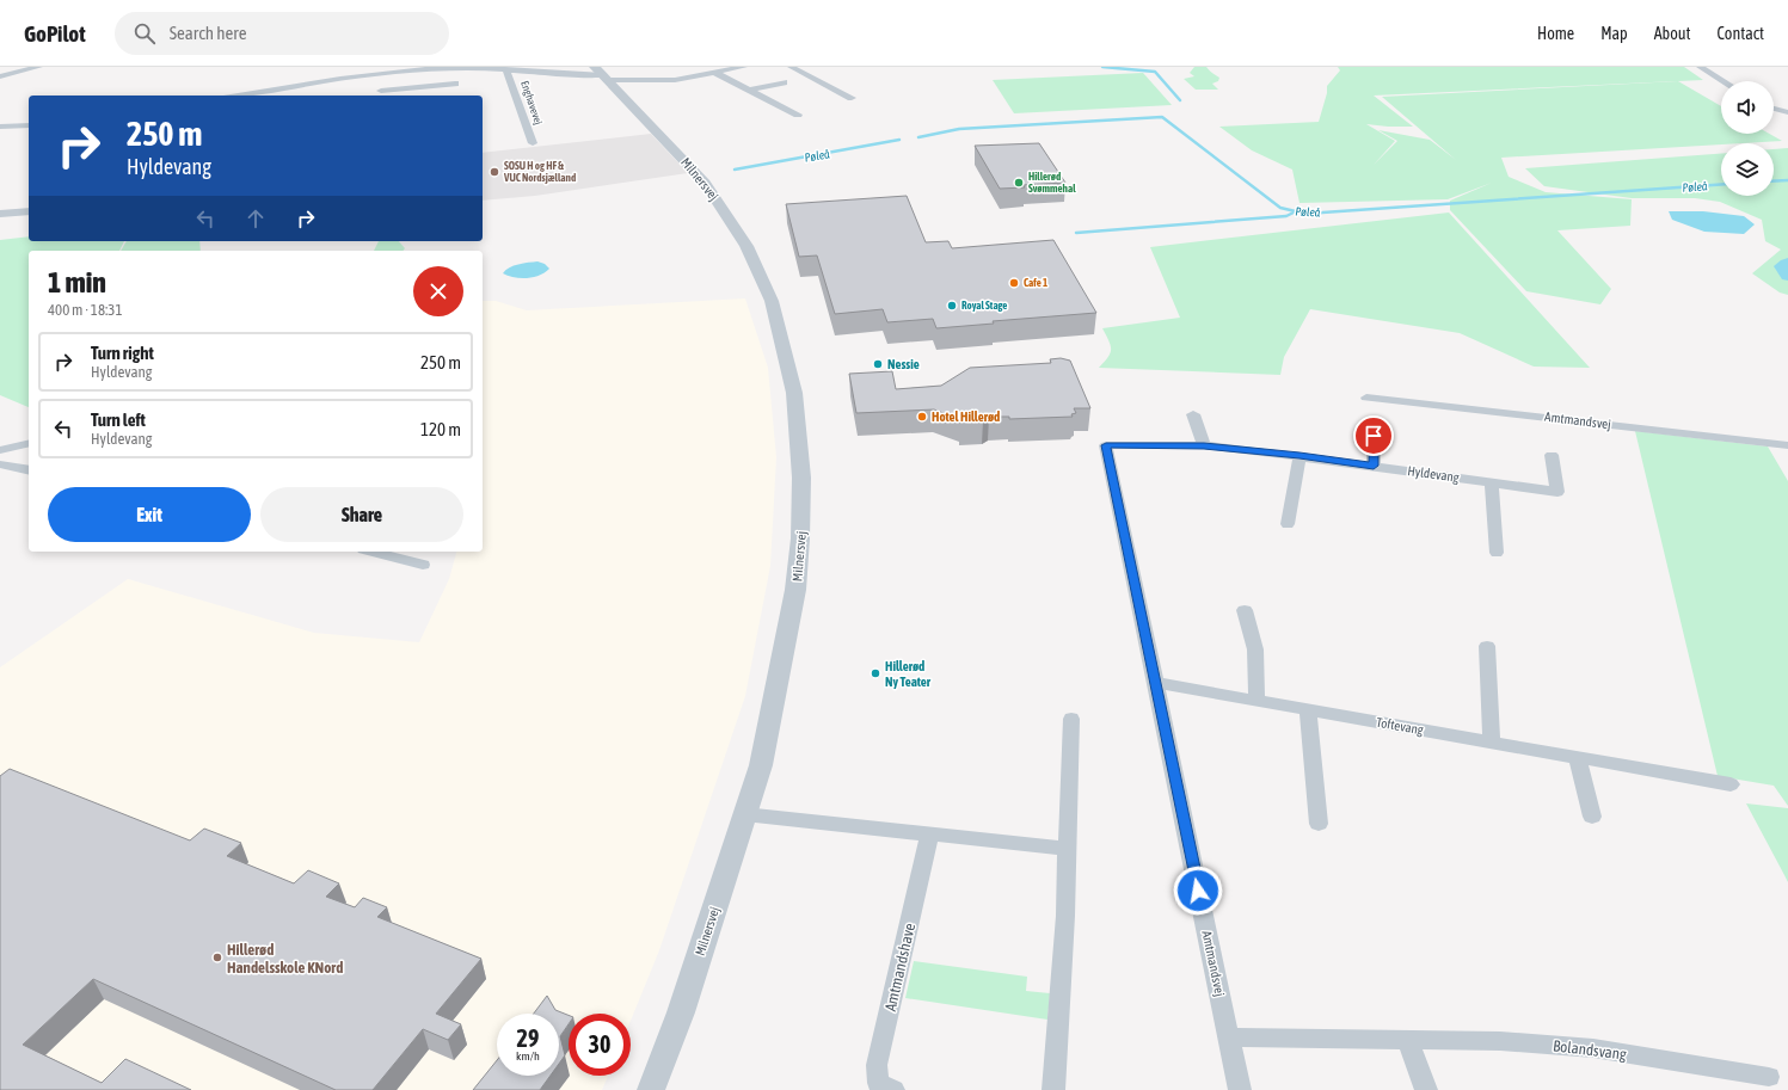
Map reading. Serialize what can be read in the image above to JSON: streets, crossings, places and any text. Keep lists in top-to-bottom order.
{
  "streets": {
    "street": [
      "Enghavevej",
      "Milnersvej",
      "Amtmandsvej",
      "Hyldevang",
      "Toftevang",
      "Amtmandshave",
      "Bolandsvang"
    ]
  },
  "crossings": [
    ["Amtmandsvej", "Hyldevang"],
    ["Amtmandsvej", "Toftevang"],
    ["Amtmandsvej", "Bolandsvang"]
  ],
  "water": ["Pøleå"],
  "places": [
    "SOSU H og HF & VUC Nordsjælland",
    "Hillerød Svømmehal",
    "Cafe 1",
    "Royal Stage",
    "Nessie",
    "Hotel Hillerød",
    "Hillerød Ny Teater",
    "Hillerød Handelsskole KNord"
  ],
  "page": {
    "header": "GoPilot",
    "search": "Search here",
    "nav": [
      "Home",
      "Map",
      "About",
      "Contact"
    ],
    "turn": ["250 m", "Hyldevang"],
    "heading": ["1 min", "400 m · 18:31"],
    "list": [
      {
        "name": "Turn right",
        "note": "Hyldevang",
        "value": "250 m"
      },
      {
        "name": "Turn left",
        "note": "Hyldevang",
        "value": "120 m"
      }
    ],
    "buttons": ["Exit", "Share"],
    "speed": "29 km/h",
    "limit": "30"
  }
}
